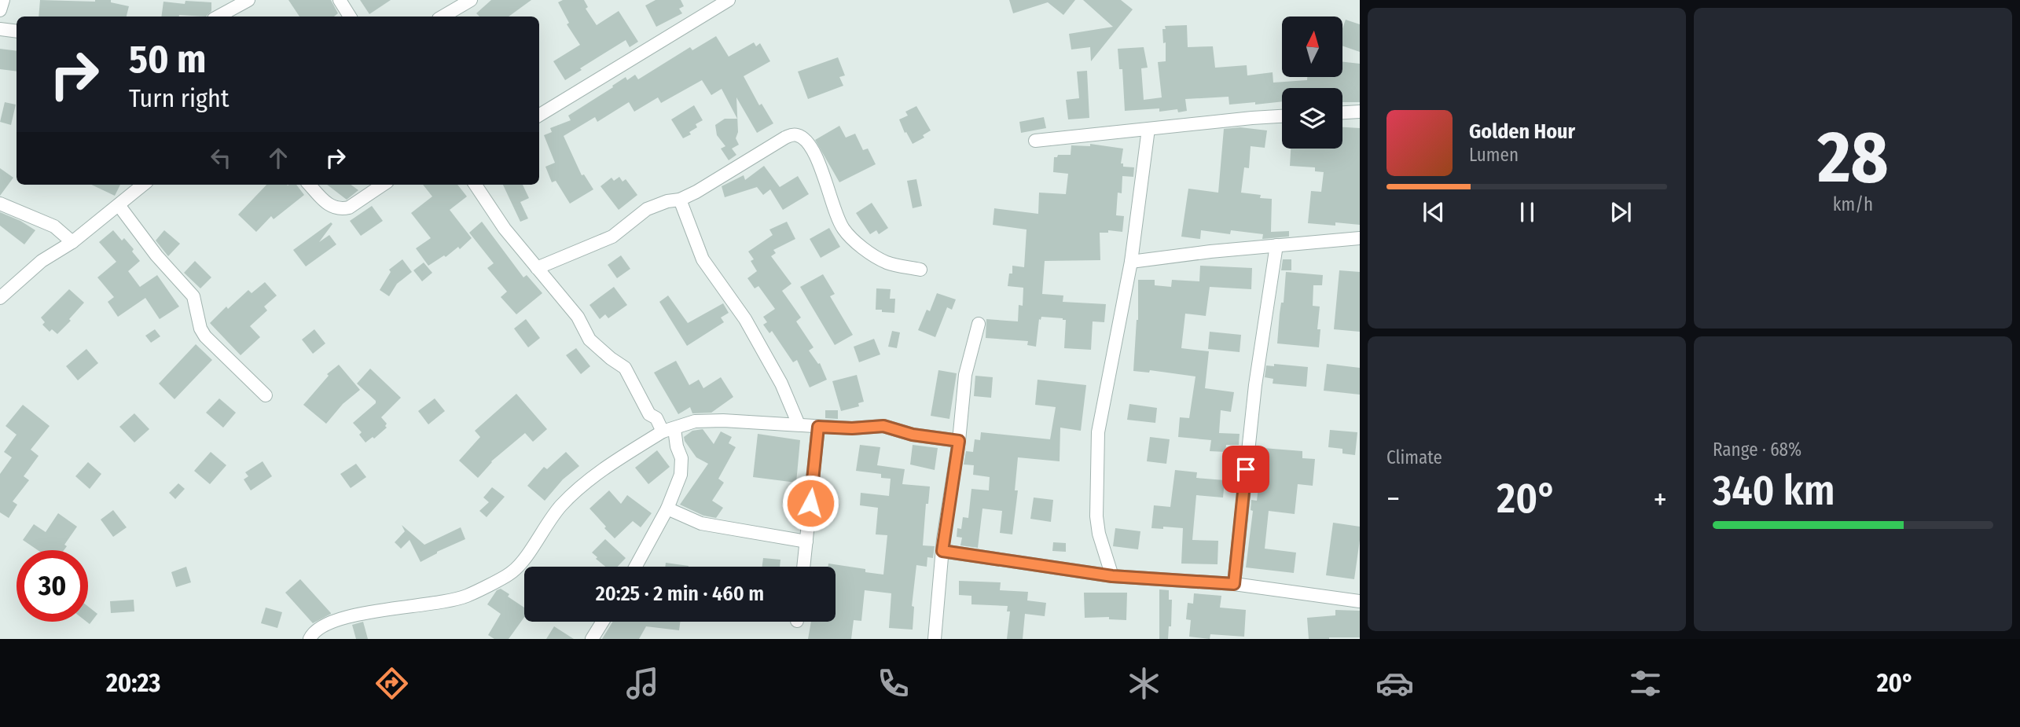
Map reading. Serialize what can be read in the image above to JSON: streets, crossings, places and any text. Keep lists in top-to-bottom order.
{
  "north": "top",
  "page": {
    "tile": [
      ["28", "km/h"],
      "Climate",
      ["Range · 68%", "340 km"]
    ],
    "turn": ["50 m", "Turn right"],
    "song": ["Golden Hour", "Lumen"],
    "heat": ["−", "20°", "+"],
    "limit": "30",
    "trip": "20:25 · 2 min · 460 m",
    "tabs": ["20:23", "20°"]
  }
}
